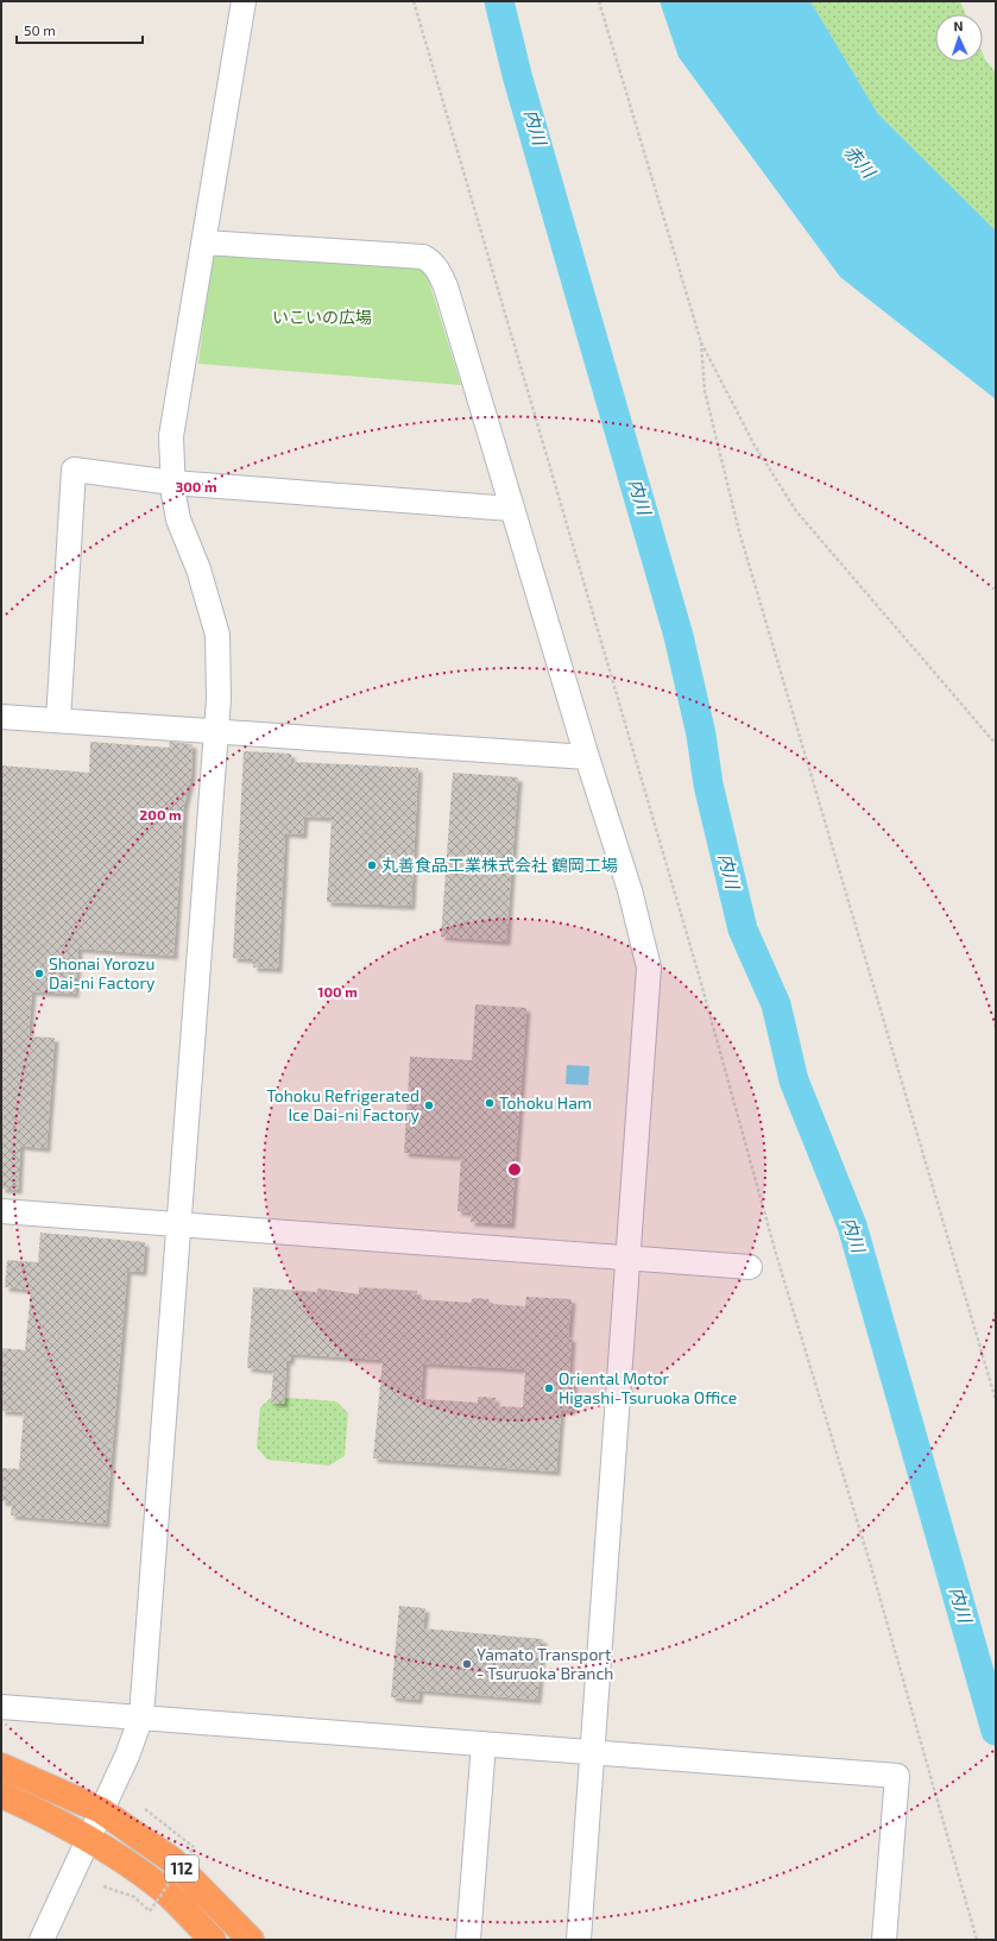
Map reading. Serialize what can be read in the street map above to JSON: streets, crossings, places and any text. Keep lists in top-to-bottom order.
{
  "streets": {
    "highway": ["112"]
  },
  "water": ["内川", "赤川"],
  "parks": ["いこいの広場"],
  "places": [
    "丸善食品工業株式会社 鶴岡工場",
    "Shonai Yorozu Dai-ni Factory",
    "Tohoku Ham",
    "Tohoku Refrigerated Ice Dai-ni Factory",
    "Oriental Motor Higashi-Tsuruoka Office",
    "Yamato Transport - Tsuruoka Branch"
  ],
  "scale_bar": "50 m",
  "north": "top",
  "rings": ["300 m", "200 m", "100 m"]
}
